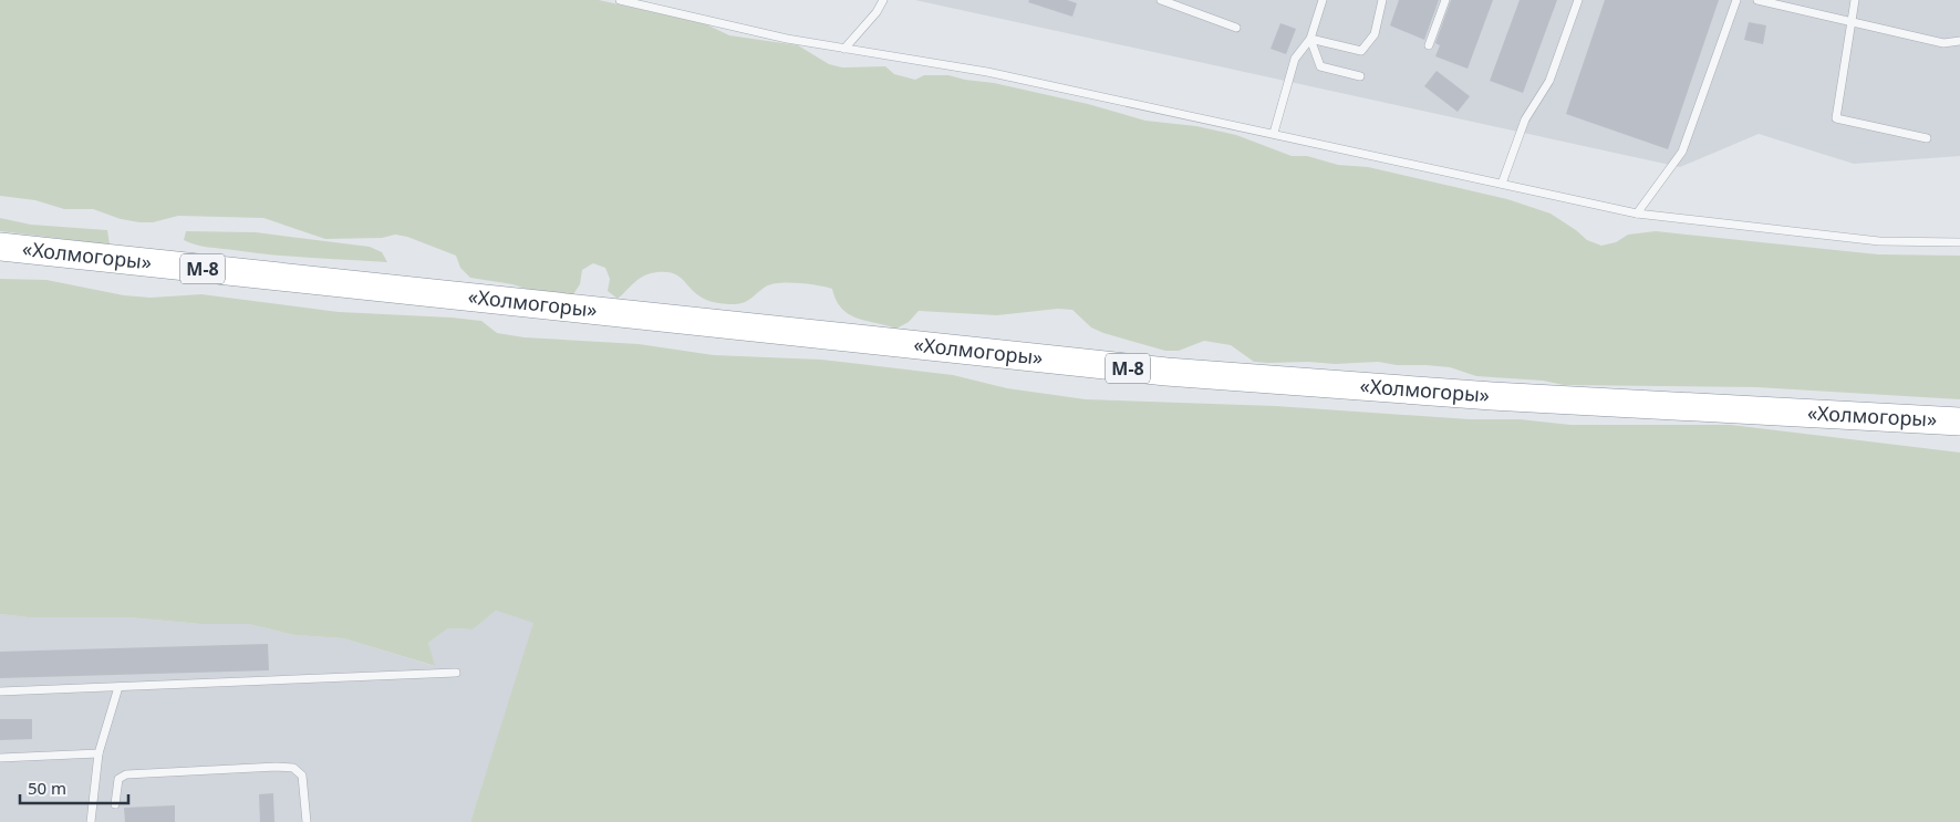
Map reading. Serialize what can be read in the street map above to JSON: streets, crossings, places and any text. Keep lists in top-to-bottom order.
{
  "streets": {
    "highway": ["«Холмогоры»", "М-8"]
  },
  "scale_bar": "50 m"
}
